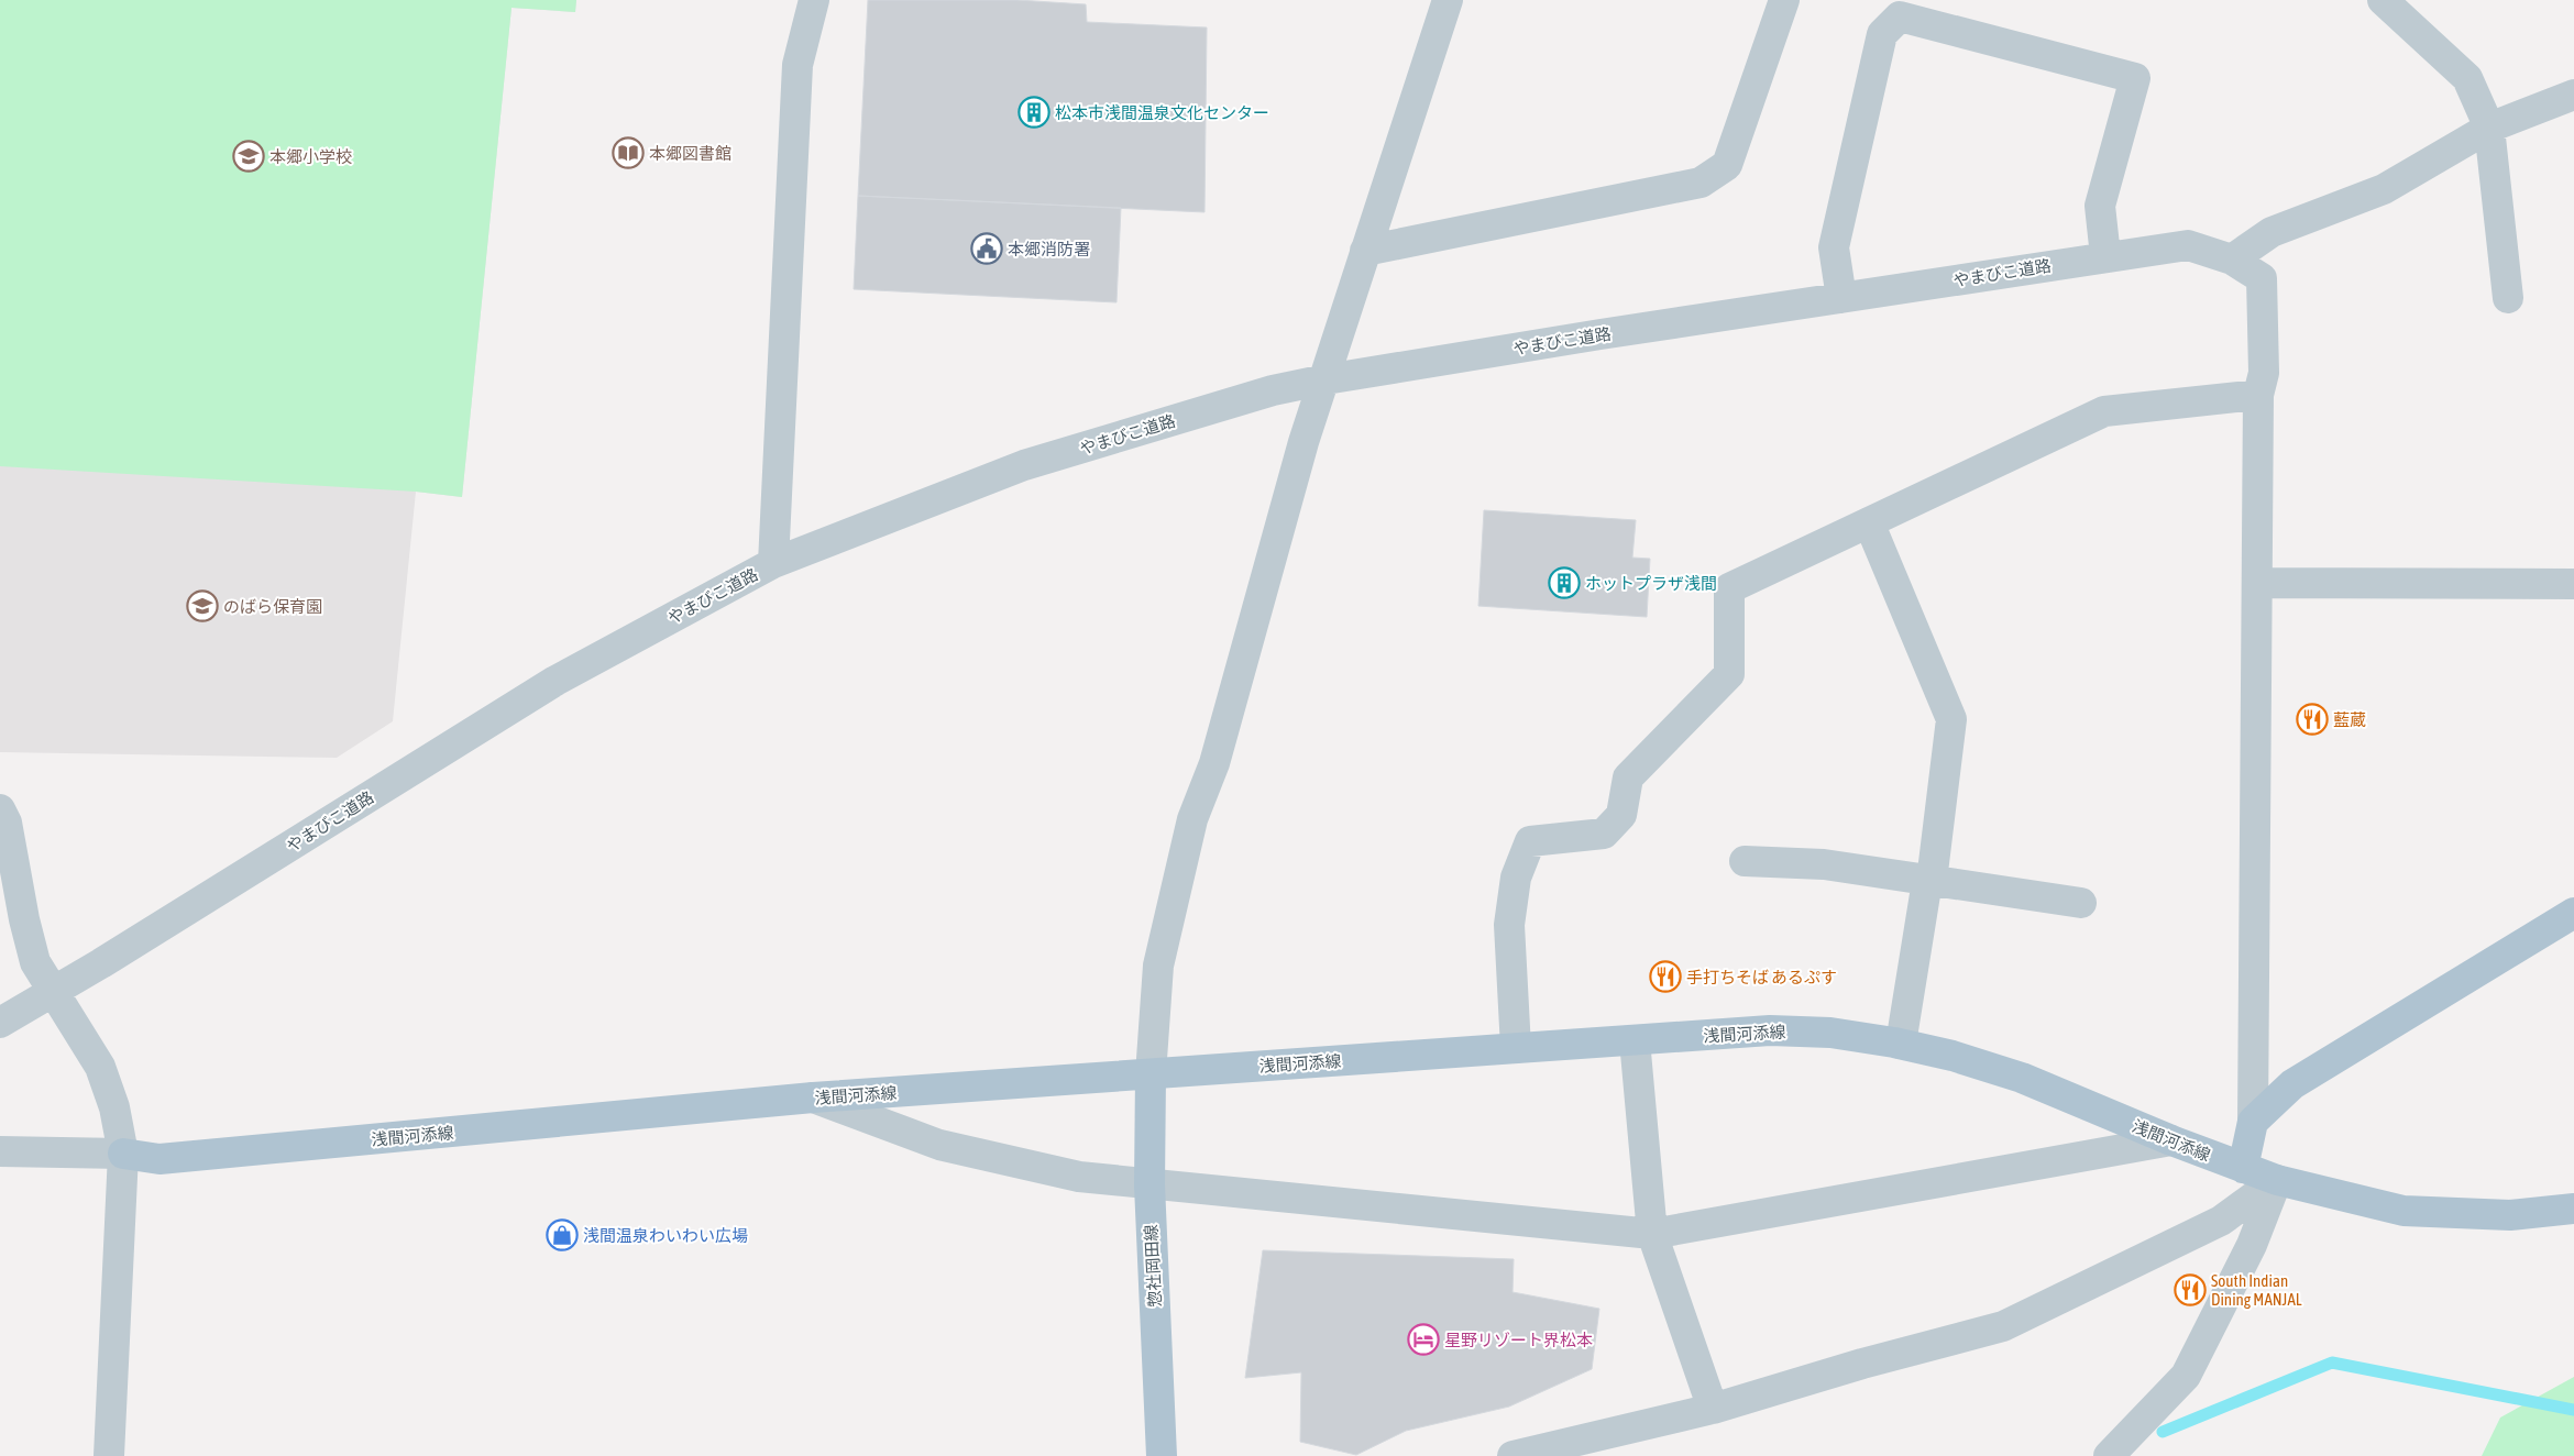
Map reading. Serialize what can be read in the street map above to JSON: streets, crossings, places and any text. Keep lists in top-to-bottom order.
{
  "streets": {
    "main road": ["浅間河添線", "惣社岡田線"],
    "street": ["やまびこ道路"]
  },
  "crossings": [
    ["浅間河添線", "惣社岡田線"]
  ],
  "places": {
    "building": ["松本市浅間温泉文化センター", "ホットプラザ浅間"],
    "library": ["本郷図書館"],
    "school or university": ["本郷小学校", "のばら保育園"],
    "public building": ["本郷消防署"],
    "restaurant": ["藍蔵", "手打ちそば あるぷす", "South Indian Dining MANJAL"],
    "shop": ["浅間温泉わいわい広場"],
    "hotel": ["星野リゾート界松本"]
  }
}
